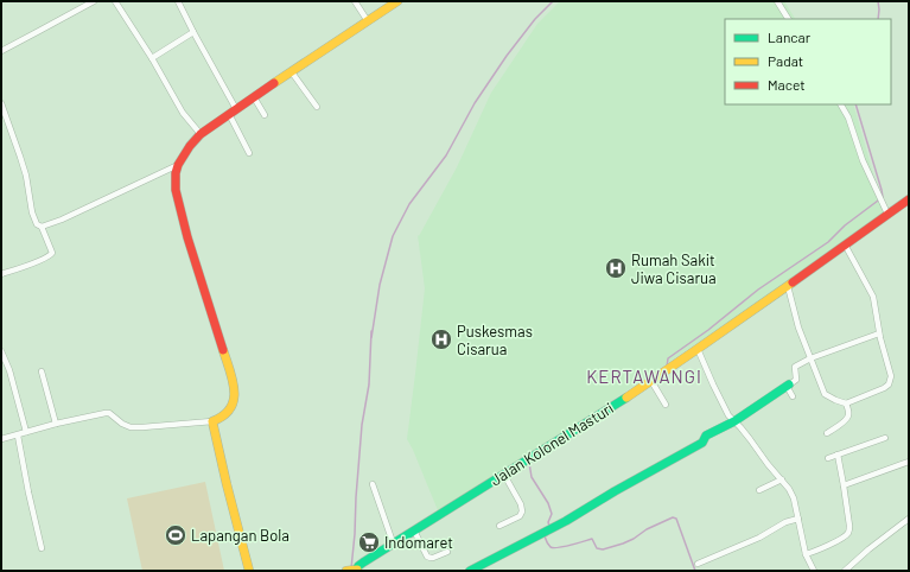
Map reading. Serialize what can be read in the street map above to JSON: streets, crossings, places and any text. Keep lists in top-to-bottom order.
{
  "streets": {
    "street": ["Jalan Kolonel Masturi"]
  },
  "districts": ["KERTAWANGI"],
  "places": {
    "hospital": ["Rumah Sakit Jiwa Cisarua", "Puskesmas Cisarua"],
    "sports": ["Lapangan Bola"],
    "supermarket": ["Indomaret"]
  },
  "legend": ["Lancar", "Padat", "Macet"]
}
